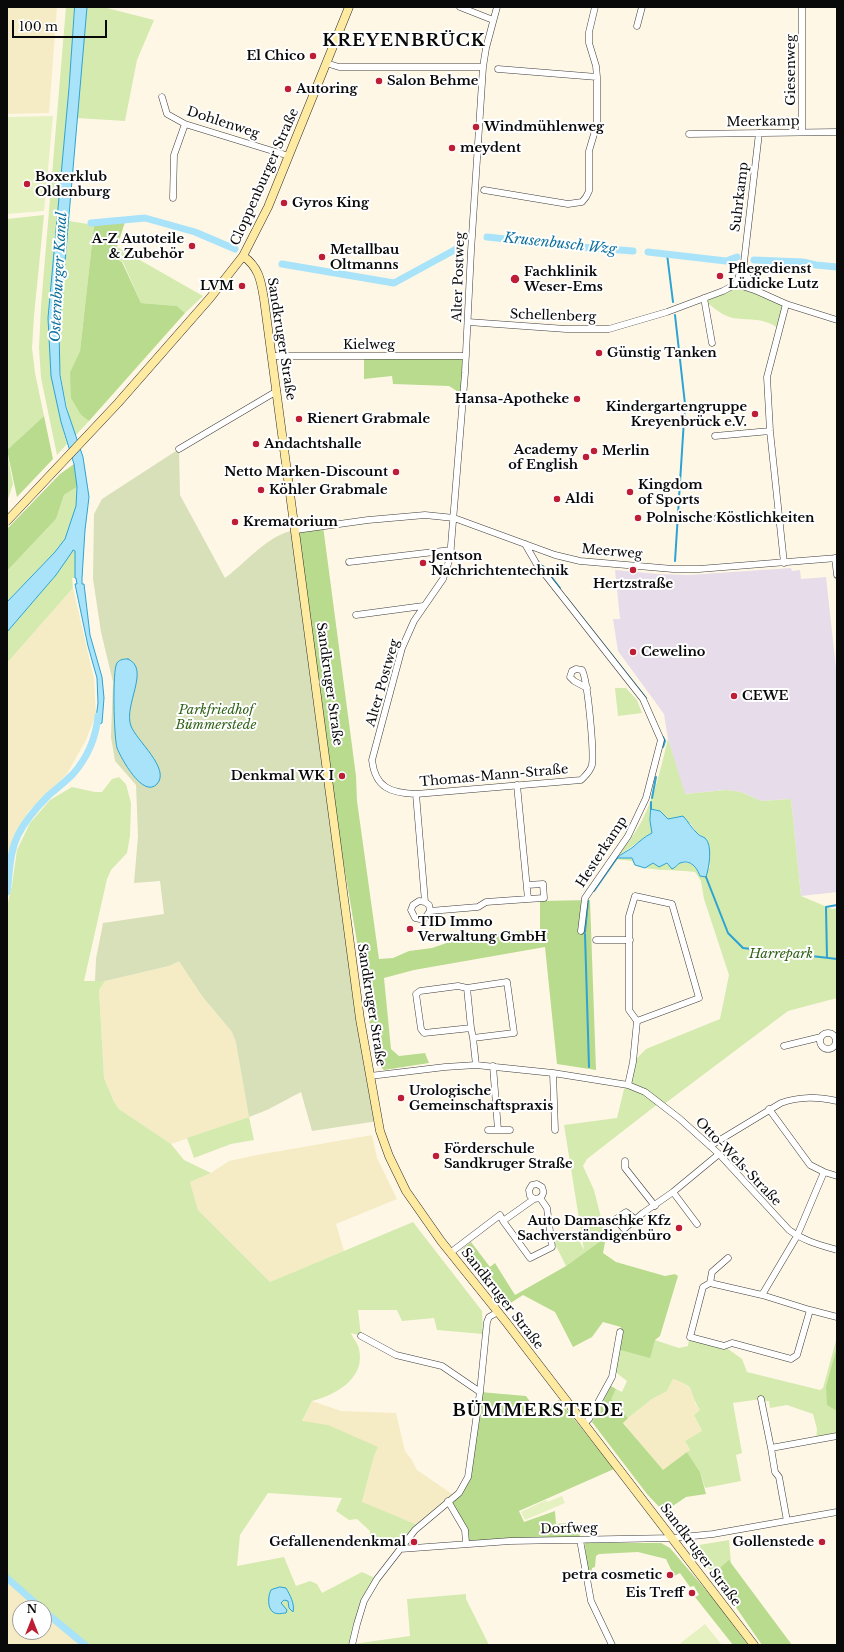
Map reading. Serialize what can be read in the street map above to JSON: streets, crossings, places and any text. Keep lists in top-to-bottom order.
{
  "streets": {
    "street": [
      "Giesenweg",
      "Meerkamp",
      "Dohlenweg",
      "Cloppenburger Straße",
      "Suhrkamp",
      "Alter Postweg",
      "Schellenberg",
      "Sandkruger Straße",
      "Kielweg",
      "Meerweg",
      "Thomas-Mann-Straße",
      "Hesterkamp",
      "Otto-Wels-Straße",
      "Dorfweg"
    ]
  },
  "crossings": [
    ["Giesenweg", "Meerkamp"],
    ["Meerkamp", "Suhrkamp"],
    ["Dohlenweg", "Cloppenburger Straße"],
    ["Cloppenburger Straße", "Sandkruger Straße"],
    ["Suhrkamp", "Schellenberg"],
    ["Alter Postweg", "Schellenberg"],
    ["Alter Postweg", "Kielweg"],
    ["Alter Postweg", "Meerweg"],
    ["Alter Postweg", "Thomas-Mann-Straße"],
    ["Sandkruger Straße", "Kielweg"],
    ["Sandkruger Straße", "Meerweg"],
    ["Sandkruger Straße", "Otto-Wels-Straße"],
    ["Sandkruger Straße", "Dorfweg"],
    ["Meerweg", "Hesterkamp"]
  ],
  "districts": ["KREYENBRÜCK", "BÜMMERSTEDE"],
  "water": ["Krusenbusch Wzg", "Osternburger Kanal"],
  "parks": ["Parkfriedhof Bümmerstede", "Harrepark"],
  "places": [
    "El Chico",
    "Salon Behme",
    "Autoring",
    "Windmühlenweg",
    "meydent",
    "Boxerklub Oldenburg",
    "Gyros King",
    "A-Z Autoteile & Zubehör",
    "Metallbau Oltmanns",
    "Pflegedienst Lüdicke Lutz",
    "Fachklinik Weser-Ems",
    "LVM",
    "Günstig Tanken",
    "Hansa-Apotheke",
    "Kindergartengruppe Kreyenbrück e.V.",
    "Rienert Grabmale",
    "Andachtshalle",
    "Merlin",
    "Academy of English",
    "Netto Marken-Discount",
    "Köhler Grabmale",
    "Kingdom of Sports",
    "Aldi",
    "Polnische Köstlichkeiten",
    "Krematorium",
    "Jentson Nachrichtentechnik",
    "Hertzstraße",
    "Cewelino",
    "CEWE",
    "Denkmal WK I",
    "TID Immo Verwaltung GmbH",
    "Urologische Gemeinschaftspraxis",
    "Förderschule Sandkruger Straße",
    "Auto Damaschke Kfz Sachverständigenbüro",
    "Gefallenendenkmal",
    "Gollenstede",
    "petra cosmetic",
    "Eis Treff"
  ],
  "scale_bar": "100 m",
  "north": "top"
}
